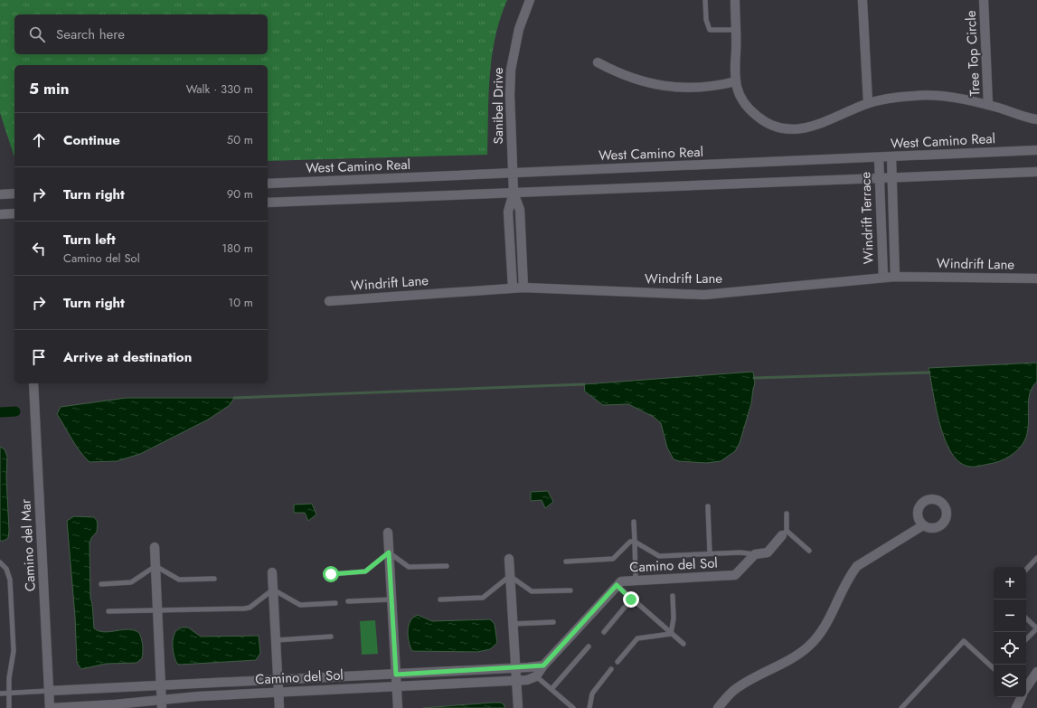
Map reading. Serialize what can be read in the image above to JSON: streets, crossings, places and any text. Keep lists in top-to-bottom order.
{
  "streets": {
    "street": [
      "Tree Top Circle",
      "Sanibel Drive",
      "West Camino Real",
      "Windrift Terrace",
      "Windrift Lane",
      "Camino del Mar",
      "Camino del Sol"
    ]
  },
  "crossings": [
    ["Sanibel Drive", "West Camino Real"],
    ["Sanibel Drive", "Windrift Lane"],
    ["West Camino Real", "Windrift Terrace"],
    ["Windrift Terrace", "Windrift Lane"],
    ["Camino del Mar", "Camino del Sol"]
  ],
  "page": {
    "search": "Search here",
    "heading": ["5 min", "Walk · 330 m"],
    "list": [
      ["Continue", "50 m"],
      ["Turn right", "90 m"],
      ["Turn left", "Camino del Sol", "180 m"],
      ["Turn right", "10 m"],
      "Arrive at destination"
    ],
    "map_buttons": ["+", "−"]
  }
}
